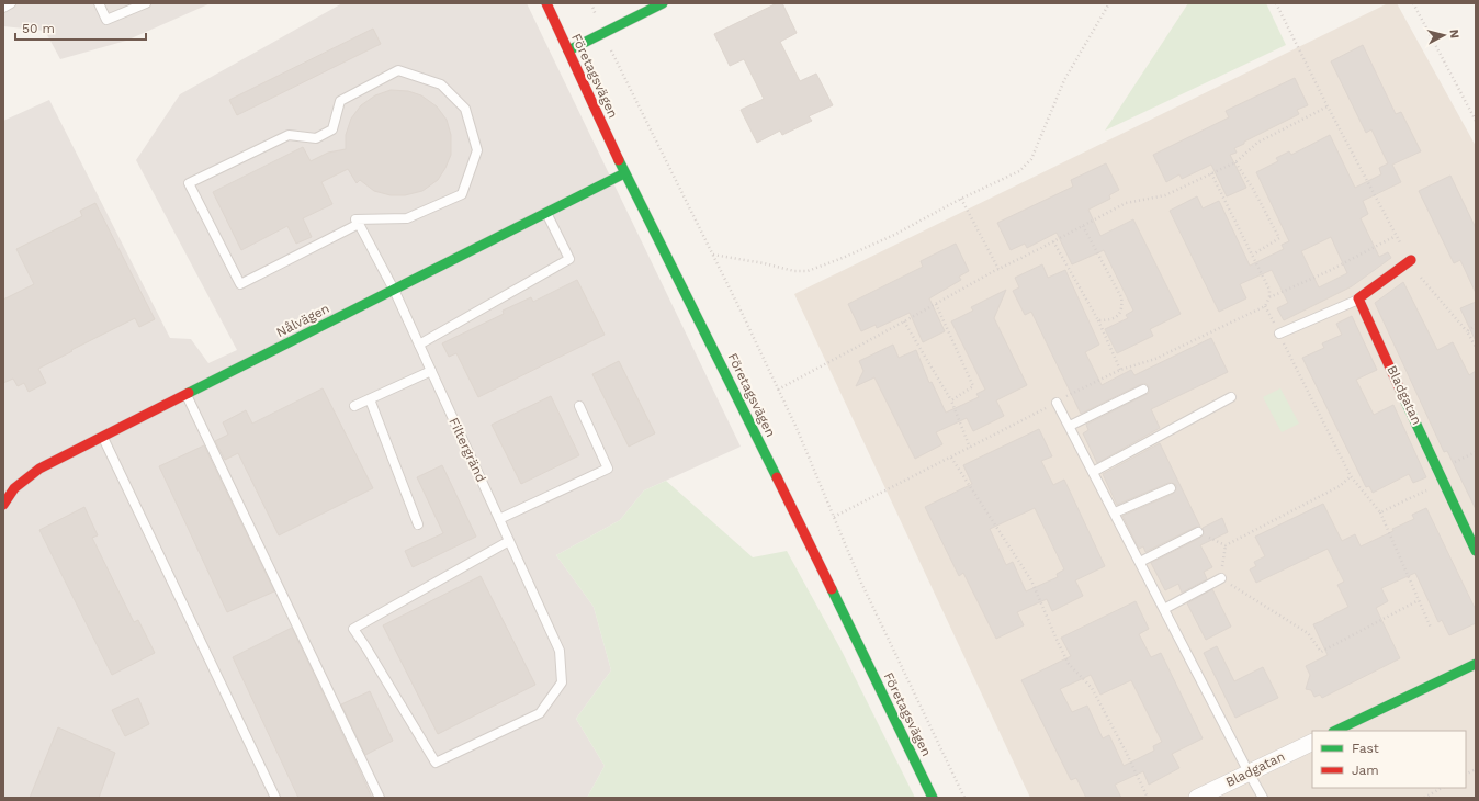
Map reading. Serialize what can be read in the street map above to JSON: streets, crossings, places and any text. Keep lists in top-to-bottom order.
{
  "streets": {
    "street": ["Företagsvägen", "Nålvägen", "Bladgatan"],
    "lane": ["Filtergränd"]
  },
  "crossings": [
    ["Företagsvägen", "Nålvägen"],
    ["Nålvägen", "Filtergränd"]
  ],
  "legend": ["Fast", "Jam"],
  "scale_bar": "50 m",
  "north": "right"
}
